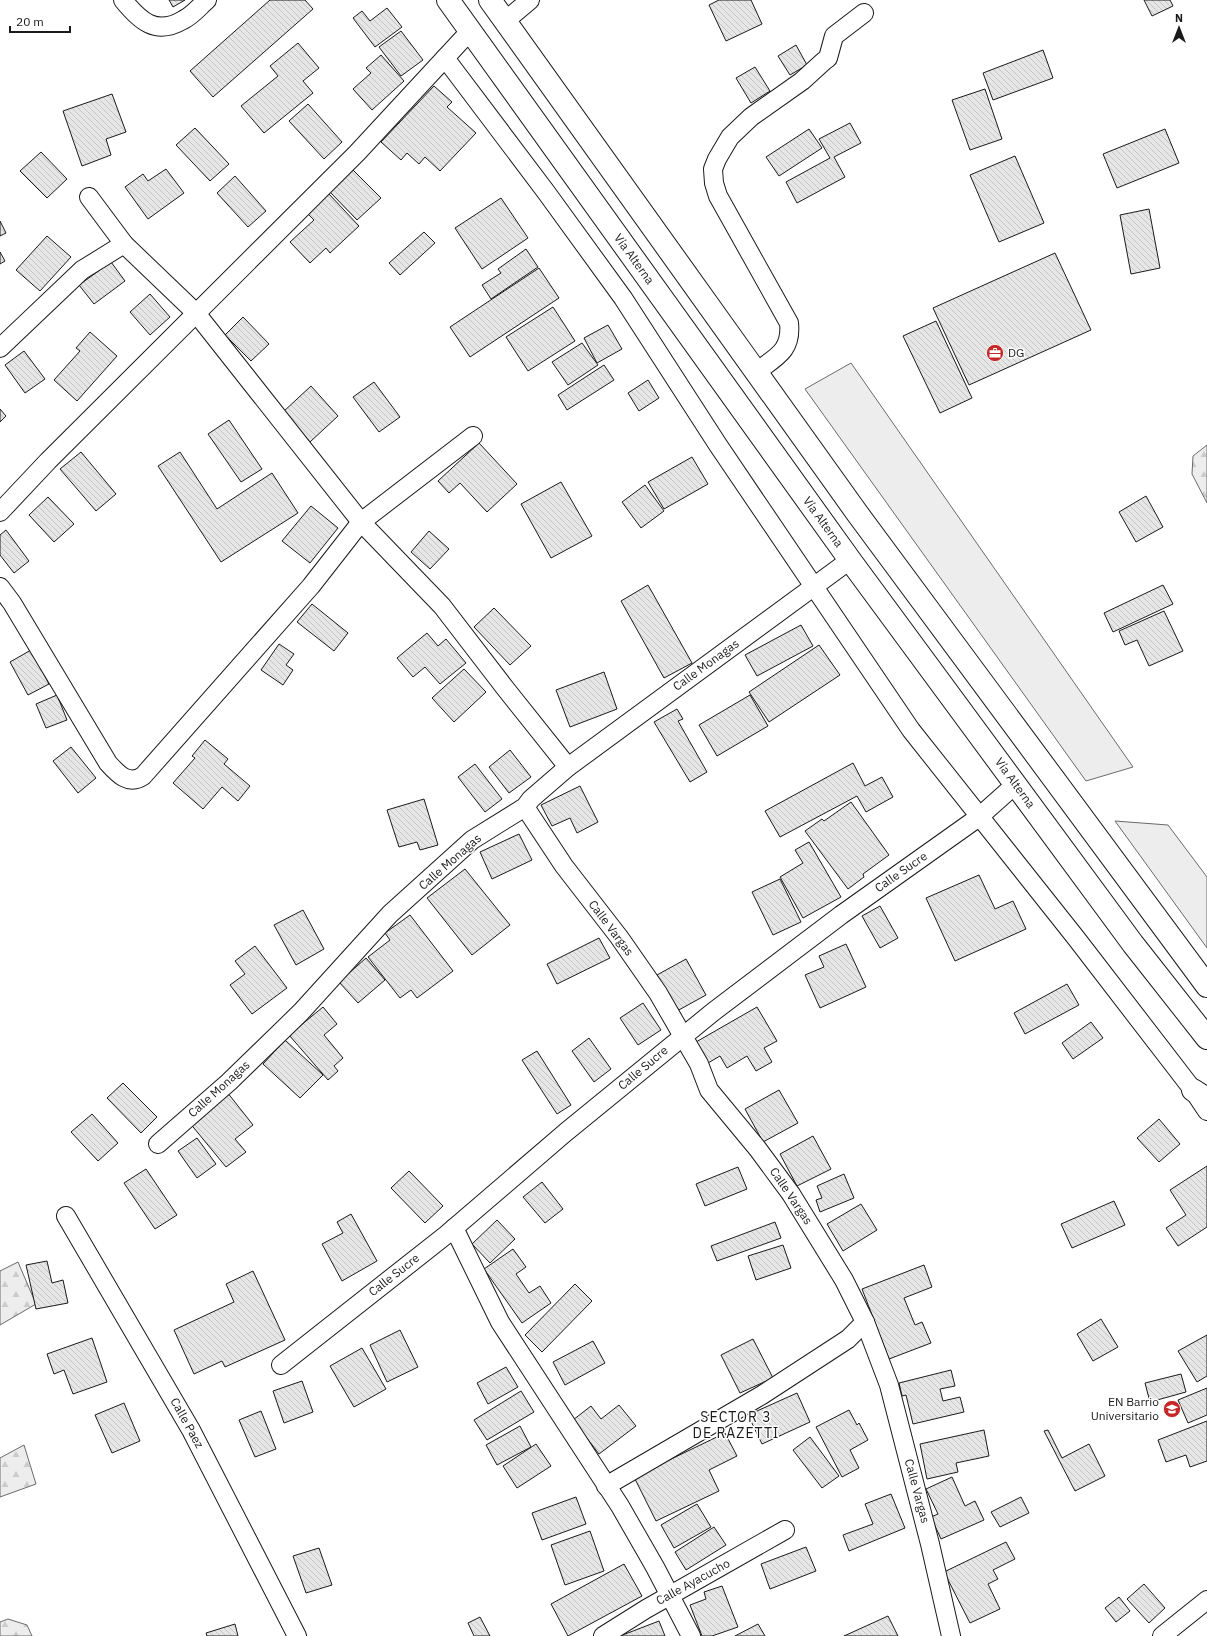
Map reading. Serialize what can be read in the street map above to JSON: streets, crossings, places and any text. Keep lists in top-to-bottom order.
{
  "streets": {
    "highway": ["Vía Alterna"],
    "street": [
      "Calle Monagas",
      "Calle Sucre",
      "Calle Vargas",
      "Calle Paez",
      "Calle Ayacucho"
    ]
  },
  "crossings": [
    ["Vía Alterna", "Calle Monagas"],
    ["Vía Alterna", "Calle Sucre"],
    ["Calle Monagas", "Calle Vargas"],
    ["Calle Sucre", "Calle Vargas"]
  ],
  "districts": ["SECTOR 3 DE RAZETTI"],
  "places": {
    "office": ["DG"],
    "school or university": ["EN Barrio Universitario"]
  },
  "scale_bar": "20 m",
  "north": "top"
}
